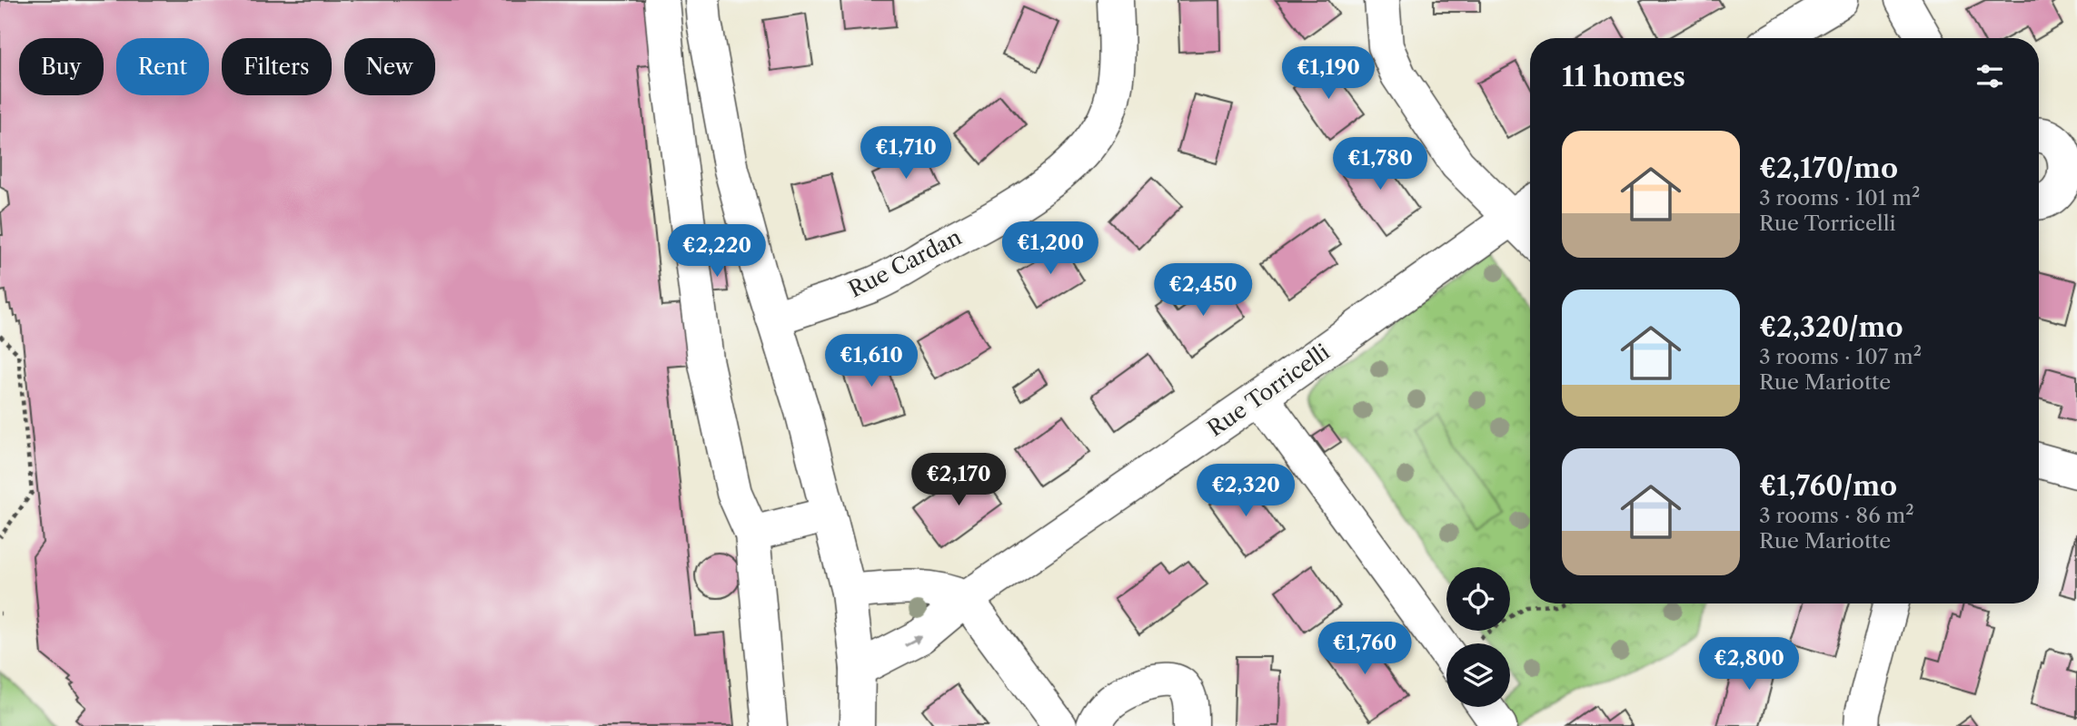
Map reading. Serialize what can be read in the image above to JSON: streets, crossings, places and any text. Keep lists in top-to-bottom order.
{
  "streets": {
    "street": ["Rue Cardan", "Rue Torricelli"]
  },
  "page": {
    "chip": [
      "Buy",
      "Rent",
      "Filters",
      "New"
    ],
    "heading": "11 homes",
    "price": [
      "€1,190",
      "€1,710",
      "€1,780",
      "€1,200",
      "€2,220",
      "€2,450",
      "€1,610",
      "€2,170",
      "€2,320",
      "€1,760",
      "€2,800"
    ],
    "list": [
      {
        "name": "€2,170/mo",
        "note": "3 rooms · 101 m² · Rue Torricelli"
      },
      {
        "name": "€2,320/mo",
        "note": "3 rooms · 107 m² · Rue Mariotte"
      },
      {
        "name": "€1,760/mo",
        "note": "3 rooms · 86 m² · Rue Mariotte"
      }
    ]
  }
}
